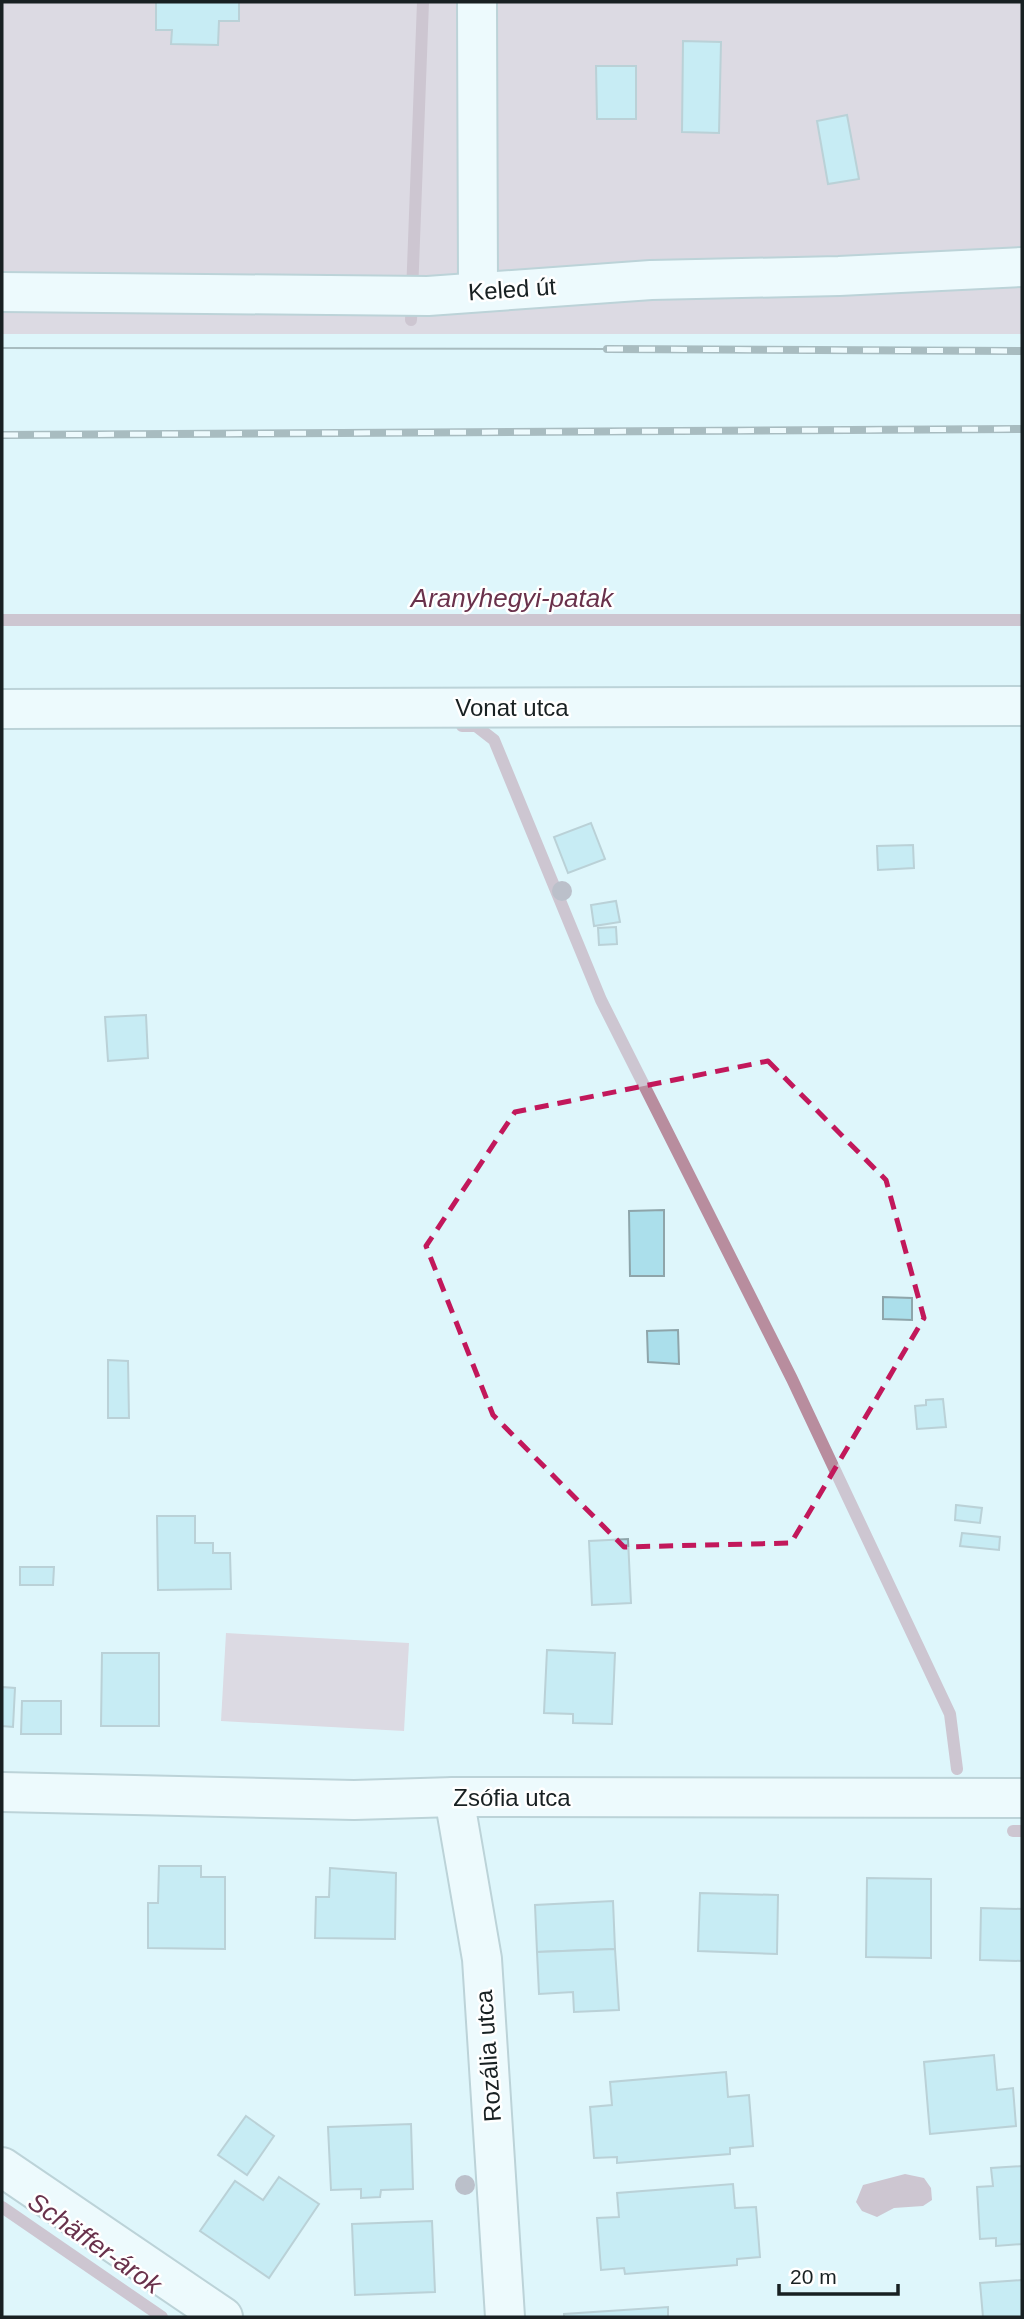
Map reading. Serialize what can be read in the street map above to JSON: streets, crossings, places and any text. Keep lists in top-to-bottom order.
{
  "streets": {
    "street": [
      "Keled út",
      "Vonat utca",
      "Zsófia utca",
      "Rozália utca"
    ]
  },
  "crossings": [
    ["Zsófia utca", "Rozália utca"]
  ],
  "water": ["Aranyhegyi-patak", "Schäffer-árok"],
  "scale_bar": "20 m"
}
